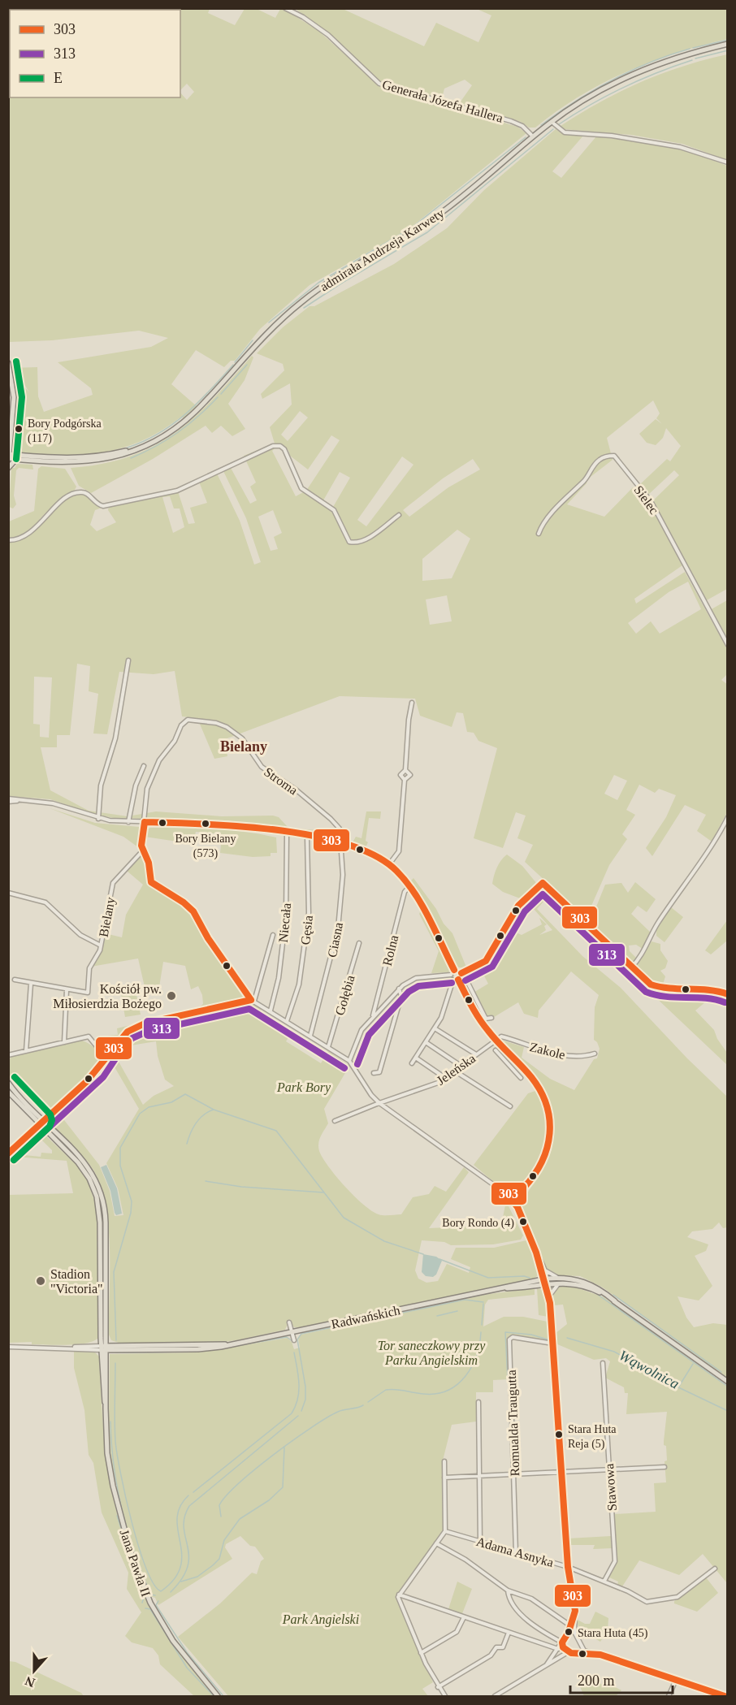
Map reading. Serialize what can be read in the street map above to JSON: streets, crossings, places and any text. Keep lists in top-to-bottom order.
{
  "streets": {
    "main road": ["admirała Andrzeja Karwety", "Radwańskich", "Jana Pawła II"],
    "street": [
      "Generała Józefa Hallera",
      "Sielec",
      "Stroma",
      "Bielany",
      "Niecała",
      "Gęsia",
      "Ciasna",
      "Rolna",
      "Gołębia",
      "Zakole",
      "Jeleńska",
      "Romualda Traugutta",
      "Stawowa",
      "Adama Asnyka"
    ]
  },
  "crossings": [
    ["Generała Józefa Hallera", "admirała Andrzeja Karwety"],
    ["Stroma", "Ciasna"],
    ["Zakole", "Jeleńska"],
    ["Radwańskich", "Jana Pawła II"],
    ["Romualda Traugutta", "Adama Asnyka"],
    ["Stawowa", "Adama Asnyka"]
  ],
  "districts": ["Bielany"],
  "water": ["Wąwolnica"],
  "parks": ["Park Bory", "Tor saneczkowy przy Parku Angielskim", "Park Angielski"],
  "places": [
    "Bory Podgórska (117)",
    "Bory Bielany (573)",
    "Kościół pw. Miłosierdzia Bożego",
    "Bory Rondo (4)",
    "Stadion \"Victoria\"",
    "Stara Huta Reja (5)",
    "Stara Huta (45)"
  ],
  "lines": ["transit line E", "transit line 303", "transit line 313"],
  "legend": ["303", "313", "E"],
  "scale_bar": "200 m",
  "north": "bottom"
}
